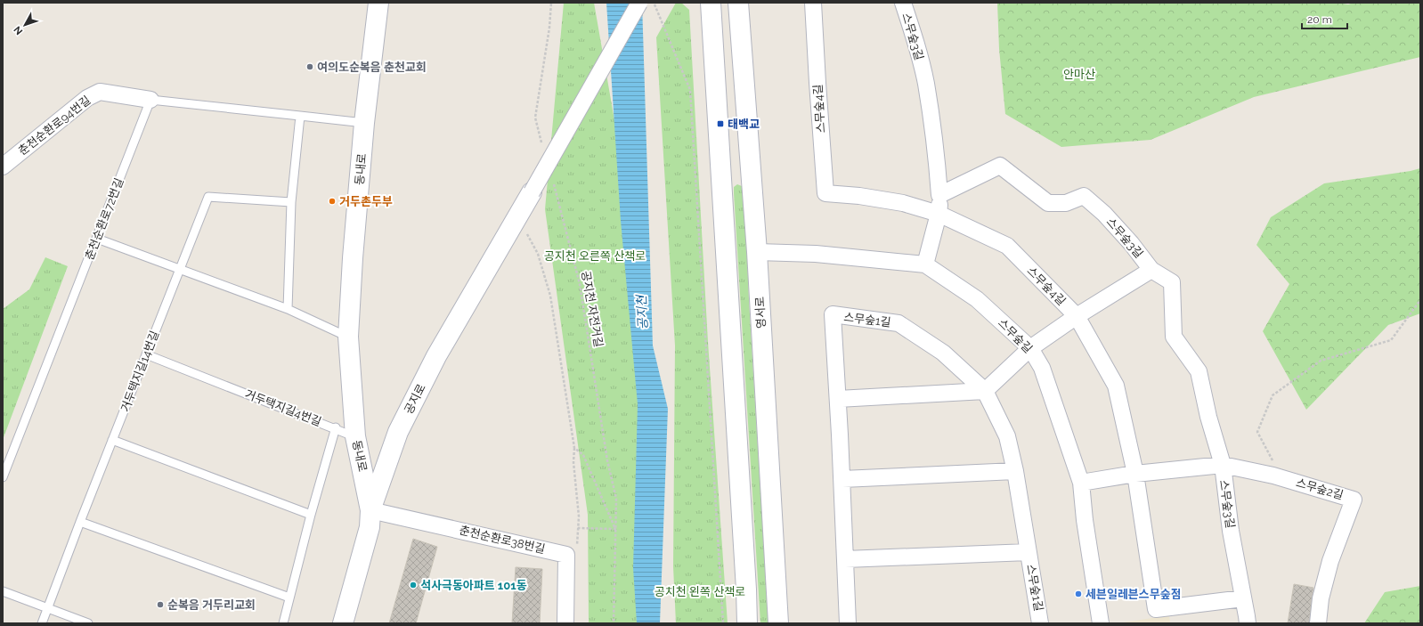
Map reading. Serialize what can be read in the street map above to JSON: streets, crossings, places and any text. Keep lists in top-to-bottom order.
{
  "streets": {
    "street": [
      "스무숲3길",
      "스무숲4길",
      "춘천순환로94번길",
      "동내로",
      "영서로",
      "스무숲1길",
      "스무숲길",
      "공지로",
      "스무숲2길",
      "춘천순환로38번길"
    ],
    "lane": ["춘천순환로72번길", "거두택지길14번길", "거두택지길4번길"],
    "path": ["공지천 자전거길"]
  },
  "crossings": [
    ["스무숲3길", "스무숲4길"],
    ["스무숲3길", "스무숲2길"],
    ["스무숲4길", "스무숲2길"],
    ["춘천순환로94번길", "춘천순환로72번길"],
    ["동내로", "공지로"],
    ["동내로", "춘천순환로38번길"],
    ["영서로", "스무숲길"],
    ["스무숲길", "스무숲2길"],
    ["거두택지길14번길", "거두택지길4번길"],
    ["공지로", "춘천순환로38번길"]
  ],
  "water": ["공지천"],
  "parks": ["안마산", "공지천 오른쪽 산책로", "공치천 왼쪽 산책로"],
  "places": {
    "other": [
      "여의도순복음 춘천교회",
      "거두촌두부",
      "석사극동아파트 101동",
      "세븐일레븐스무숲점",
      "순복음 거두리교회"
    ],
    "transit": ["태백교"]
  },
  "scale_bar": "20 m",
  "north": "bottom left"
}
